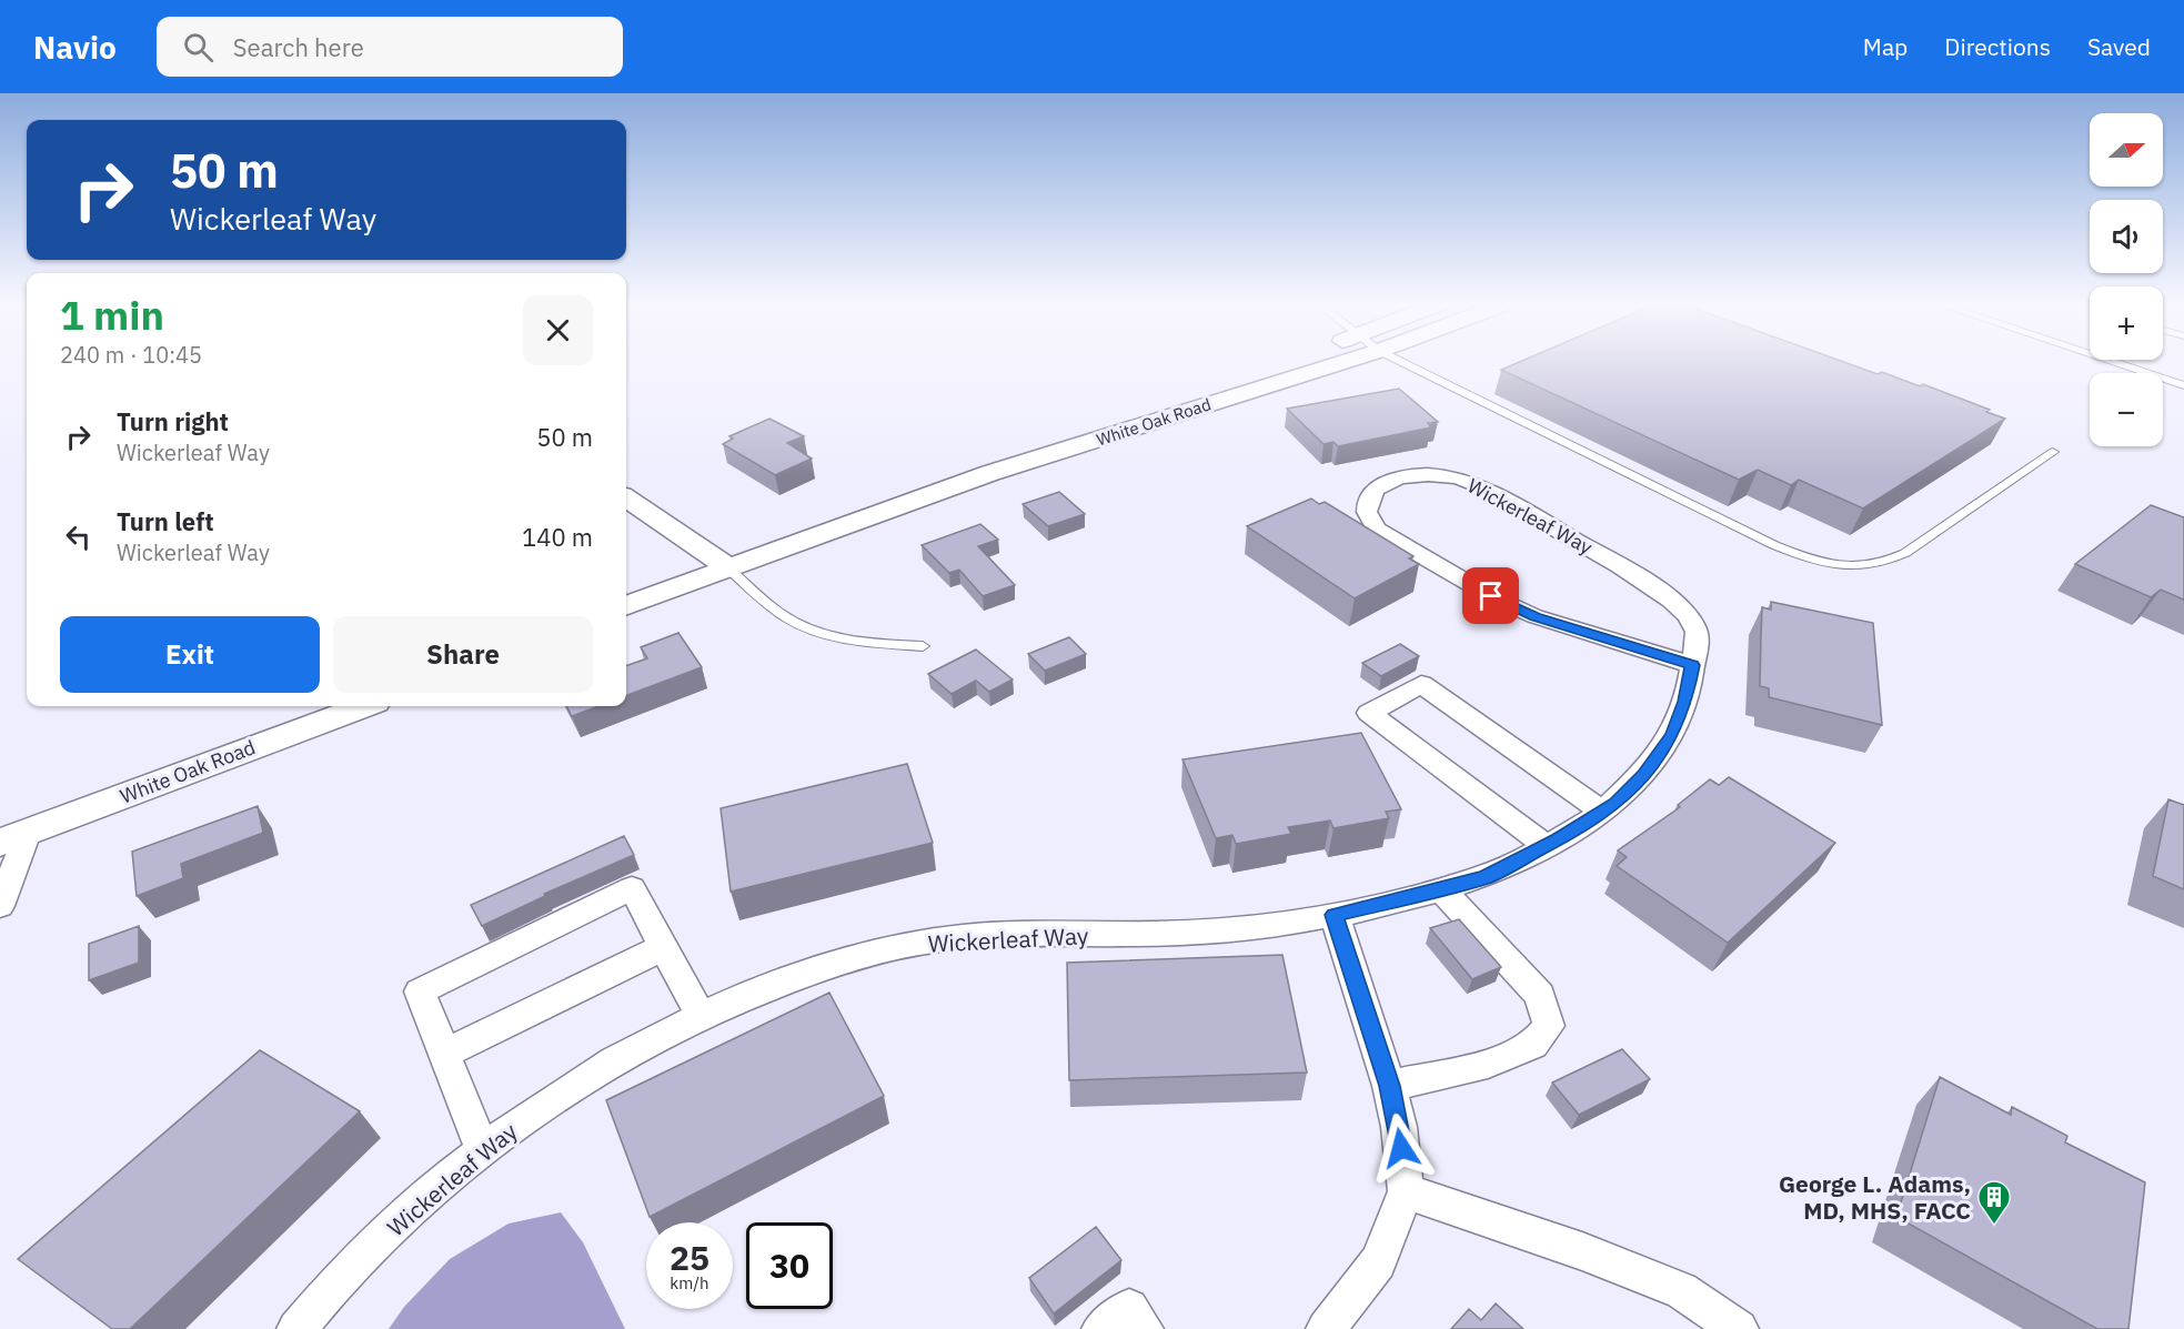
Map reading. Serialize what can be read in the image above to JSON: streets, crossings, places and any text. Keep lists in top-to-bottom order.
{
  "streets": {
    "street": ["White Oak Road", "Wickerleaf Way"]
  },
  "places": {
    "building": ["George L. Adams, MD, MHS, FACC"]
  },
  "north": "right",
  "page": {
    "header": "Navio",
    "search": "Search here",
    "nav": ["Map", "Directions", "Saved"],
    "map_buttons": ["+", "−"],
    "turn": ["50 m", "Wickerleaf Way"],
    "heading": ["1 min", "240 m · 10:45"],
    "list": [
      {
        "name": "Turn right",
        "note": "Wickerleaf Way",
        "value": "50 m"
      },
      {
        "name": "Turn left",
        "note": "Wickerleaf Way",
        "value": "140 m"
      }
    ],
    "buttons": ["Exit", "Share"],
    "speed": "25 km/h",
    "limit": "30"
  }
}
